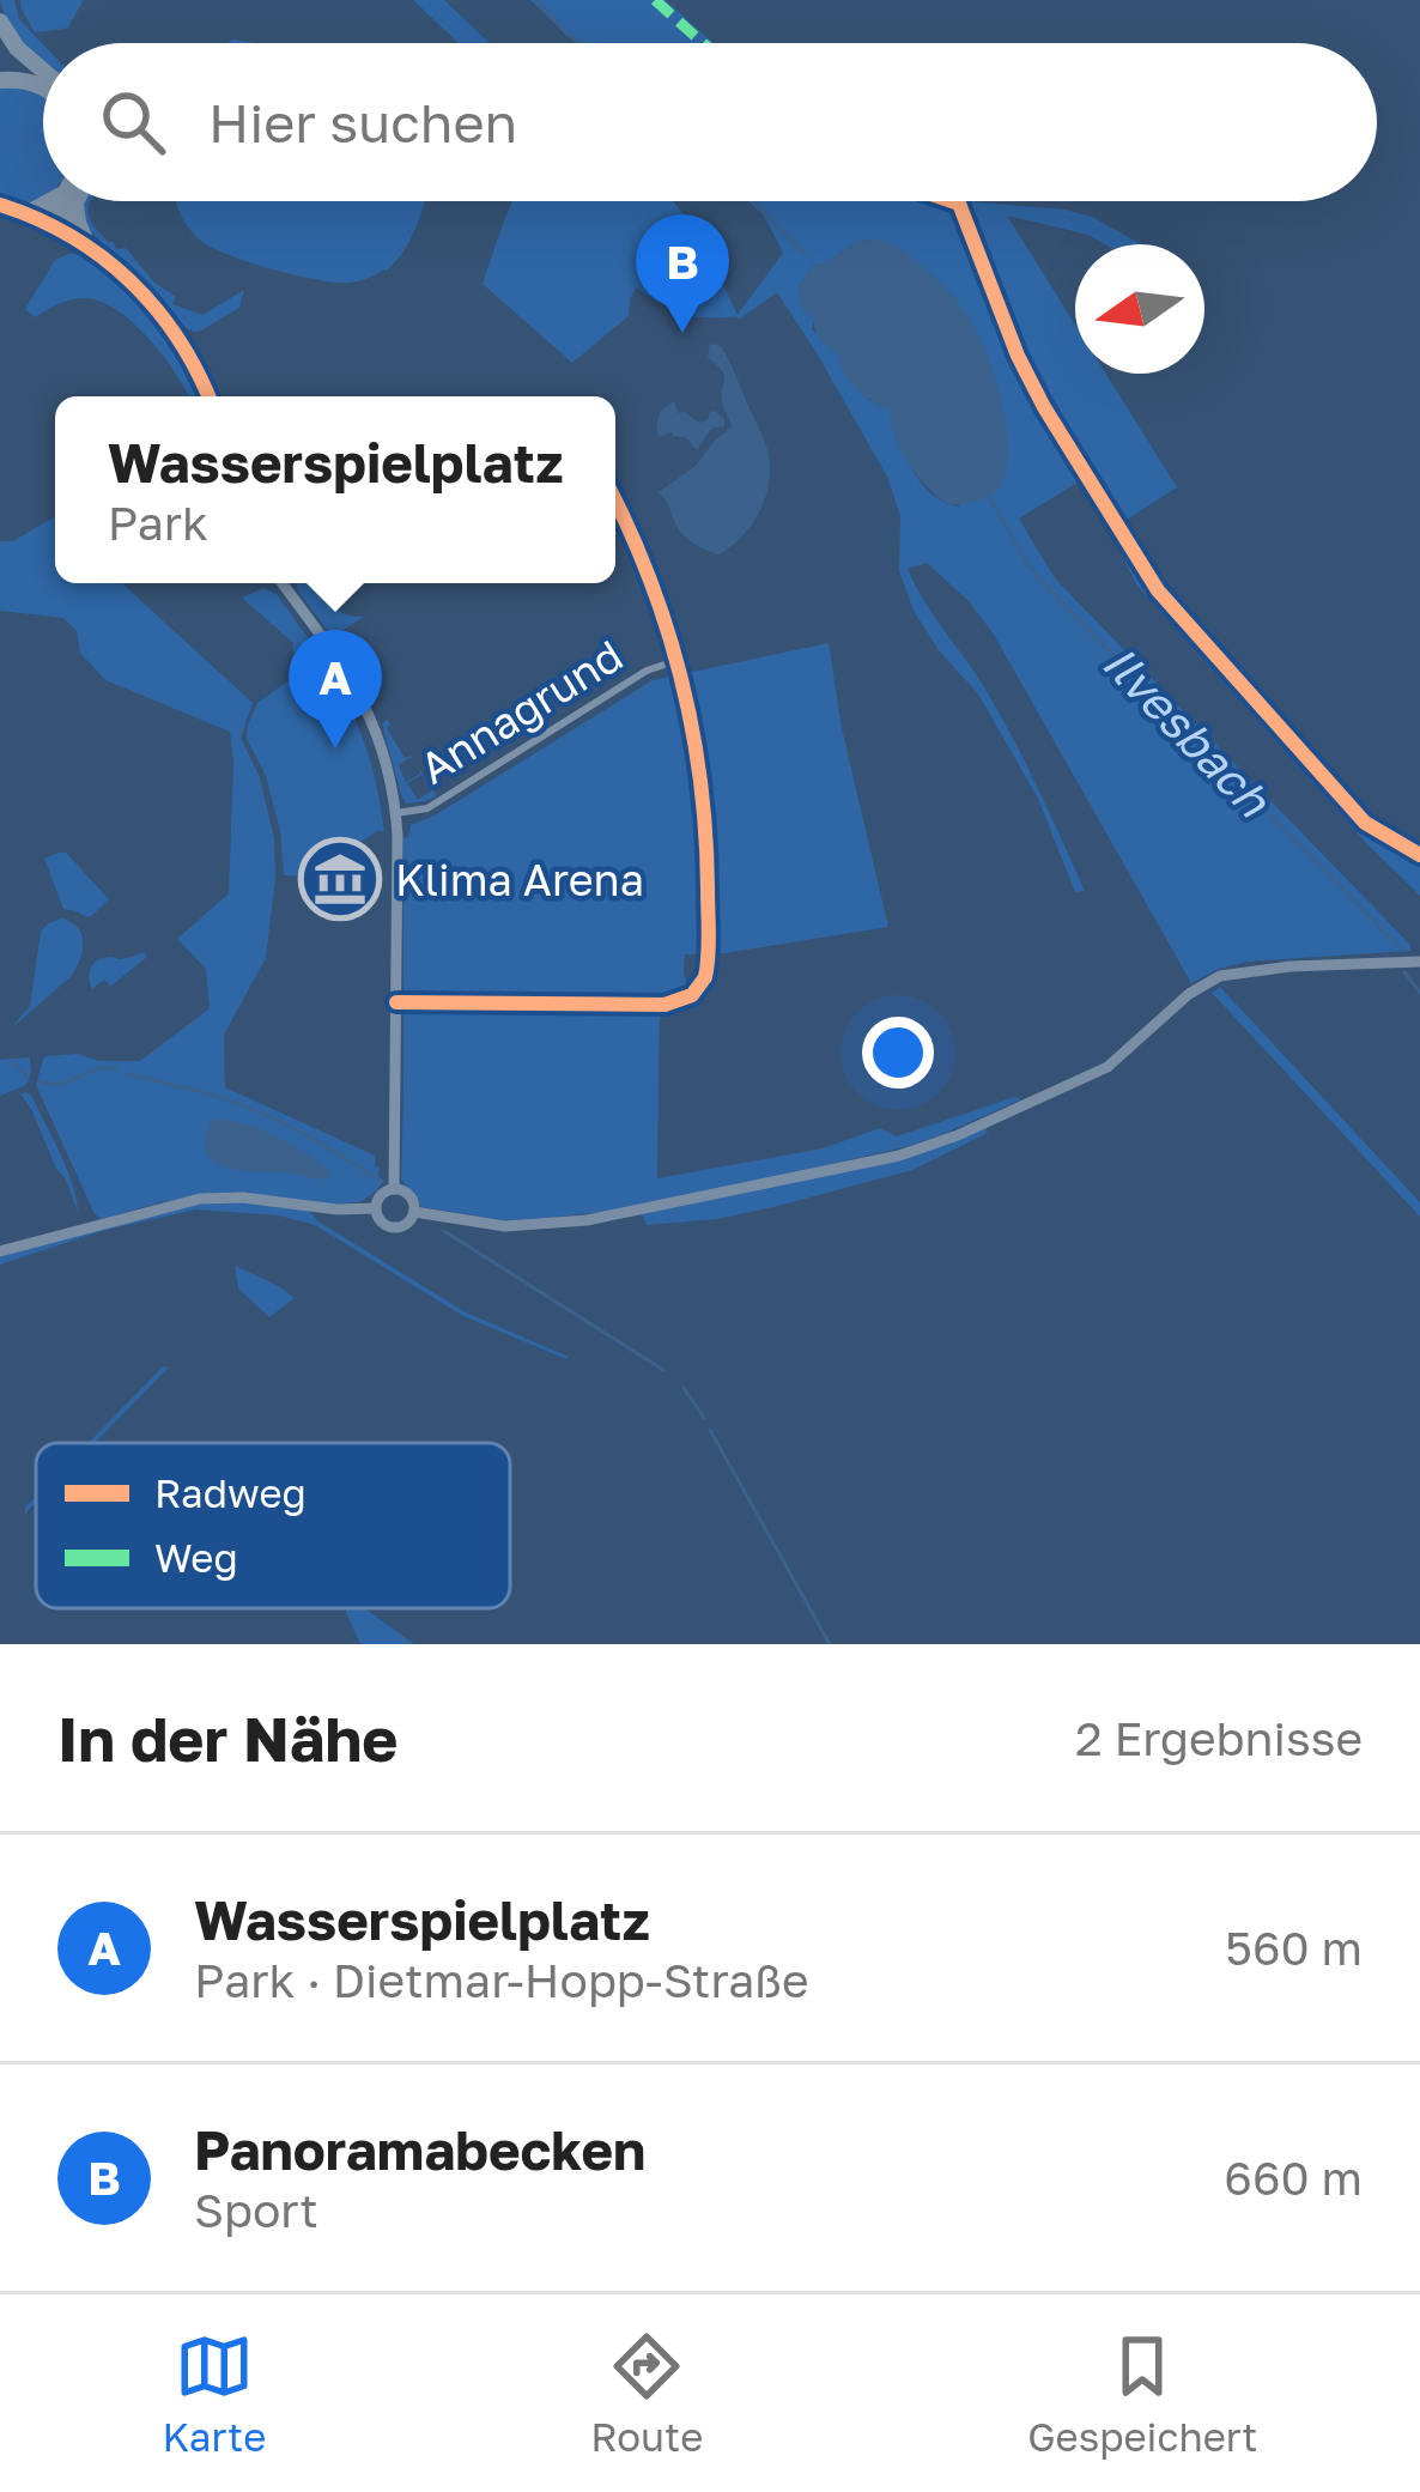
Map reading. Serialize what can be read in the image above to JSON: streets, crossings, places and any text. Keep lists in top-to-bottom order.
{
  "streets": {
    "street": ["Annagrund"]
  },
  "water": ["Ilvesbach"],
  "places": {
    "museum": ["Klima Arena"]
  },
  "legend": ["Radweg", "Weg"],
  "north": "left",
  "page": {
    "search": "Hier suchen",
    "pins": ["B", "A"],
    "popup": ["Wasserspielplatz", "Park"],
    "heading": ["In der Nähe", "2 Ergebnisse"],
    "list": [
      {
        "mark": "A",
        "name": "Wasserspielplatz",
        "note": "Park · Dietmar-Hopp-Straße",
        "value": "560 m"
      },
      {
        "mark": "B",
        "name": "Panoramabecken",
        "note": "Sport",
        "value": "660 m"
      }
    ],
    "nav": ["Karte", "Route", "Gespeichert"]
  }
}
